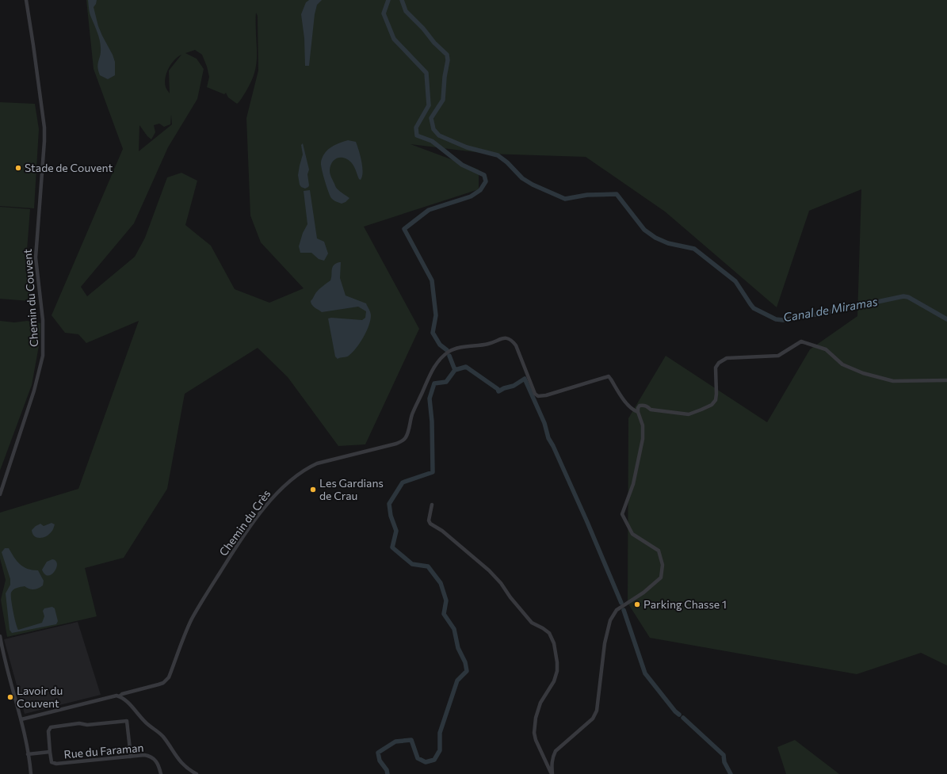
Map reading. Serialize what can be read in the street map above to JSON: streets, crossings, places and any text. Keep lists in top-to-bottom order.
{
  "streets": {
    "street": ["Chemin du Couvent", "Chemin du Crès", "Rue du Faraman"]
  },
  "water": ["Canal de Miramas"],
  "places": [
    "Stade de Couvent",
    "Les Gardians de Crau",
    "Parking Chasse 1",
    "Lavoir du Couvent"
  ]
}
